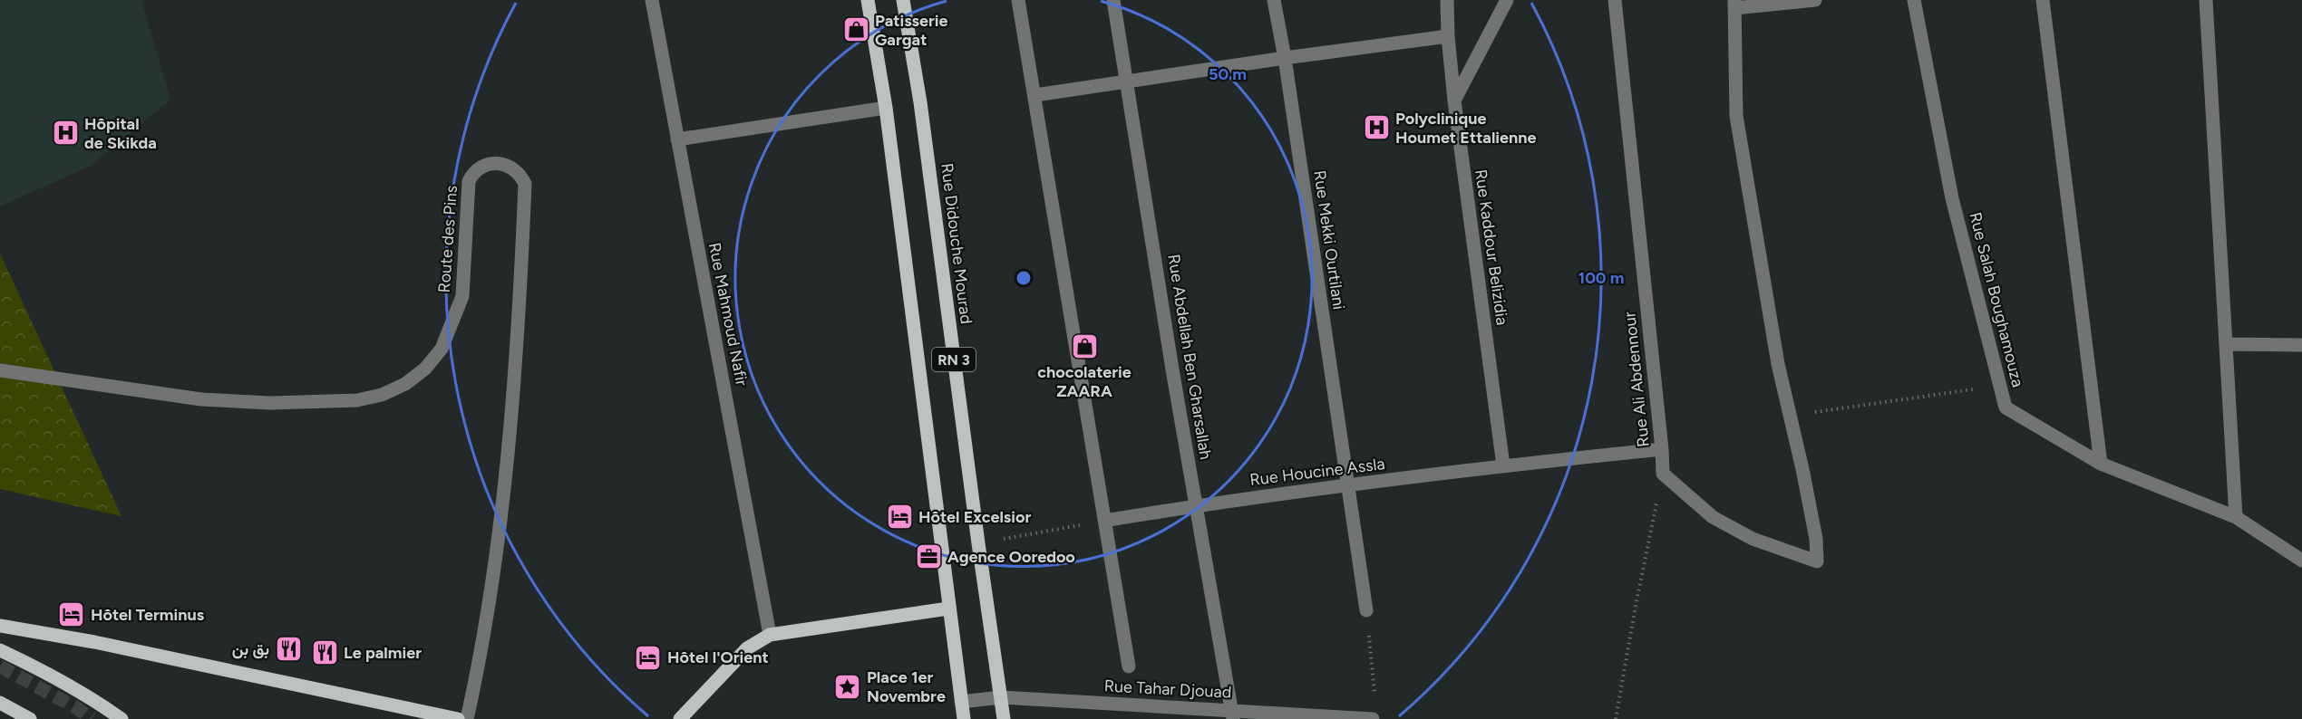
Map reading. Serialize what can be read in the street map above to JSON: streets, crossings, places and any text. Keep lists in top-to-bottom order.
{
  "streets": {
    "main road": ["Rue Didouche Mourad", "RN 3"],
    "street": [
      "Route des Pins",
      "Rue Mekki Ourtilani",
      "Rue Kaddour Belizidia",
      "Rue Salah Boughamouza",
      "Rue Mahmoud Nafir",
      "Rue Abdellah Ben Gharsallah",
      "Rue Ali Abdennour",
      "Rue Houcine Assla",
      "Rue Tahar Djouad"
    ]
  },
  "crossings": [
    ["Rue Mekki Ourtilani", "Rue Houcine Assla"],
    ["Rue Didouche Mourad", "Rue Tahar Djouad"],
    ["Rue Kaddour Belizidia", "Rue Houcine Assla"],
    ["Rue Abdellah Ben Gharsallah", "Rue Houcine Assla"],
    ["Rue Abdellah Ben Gharsallah", "Rue Tahar Djouad"],
    ["RN 3", "Rue Tahar Djouad"],
    ["Rue Ali Abdennour", "Rue Houcine Assla"]
  ],
  "places": {
    "shop": ["Patisserie Gargat", "chocolaterie ZAARA"],
    "hospital": ["Polyclinique Houmet Ettalienne", "Hôpital de Skikda"],
    "hotel": ["Hôtel Excelsior", "Hôtel Terminus", "Hôtel l'Orient"],
    "office": ["Agence Ooredoo"],
    "restaurant": ["بق بن", "Le palmier"],
    "place": ["Place 1er Novembre"]
  },
  "rings": ["50 m", "100 m"]
}
